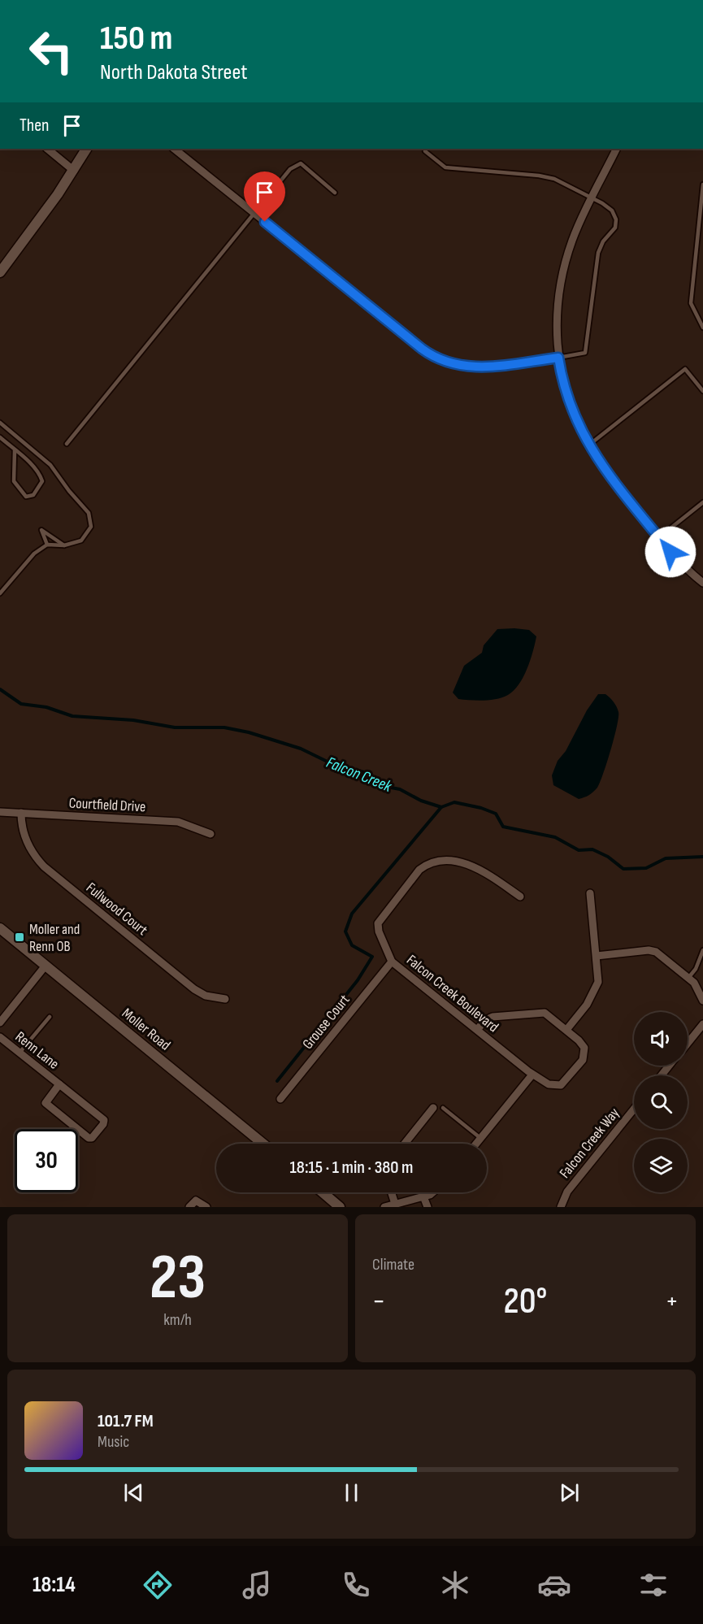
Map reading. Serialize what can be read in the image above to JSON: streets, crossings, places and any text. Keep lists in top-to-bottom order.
{
  "streets": {
    "street": [
      "Courtfield Drive",
      "Fullwood Court",
      "Falcon Creek Boulevard",
      "Grouse Court",
      "Moller Road",
      "Renn Lane",
      "Falcon Creek Way"
    ]
  },
  "crossings": [
    ["Courtfield Drive", "Fullwood Court"],
    ["Falcon Creek Boulevard", "Grouse Court"],
    ["Moller Road", "Renn Lane"]
  ],
  "water": ["Falcon Creek"],
  "places": {
    "transit": ["Moller and Renn OB"]
  },
  "page": {
    "turn": ["150 m", "North Dakota Street"],
    "then": "Then",
    "limit": "30",
    "trip": "18:15 · 1 min · 380 m",
    "tile": [
      ["23", "km/h"],
      "Climate"
    ],
    "heat": ["−", "20°", "+"],
    "song": ["101.7 FM", "Music"],
    "tabs": "18:14"
  }
}
